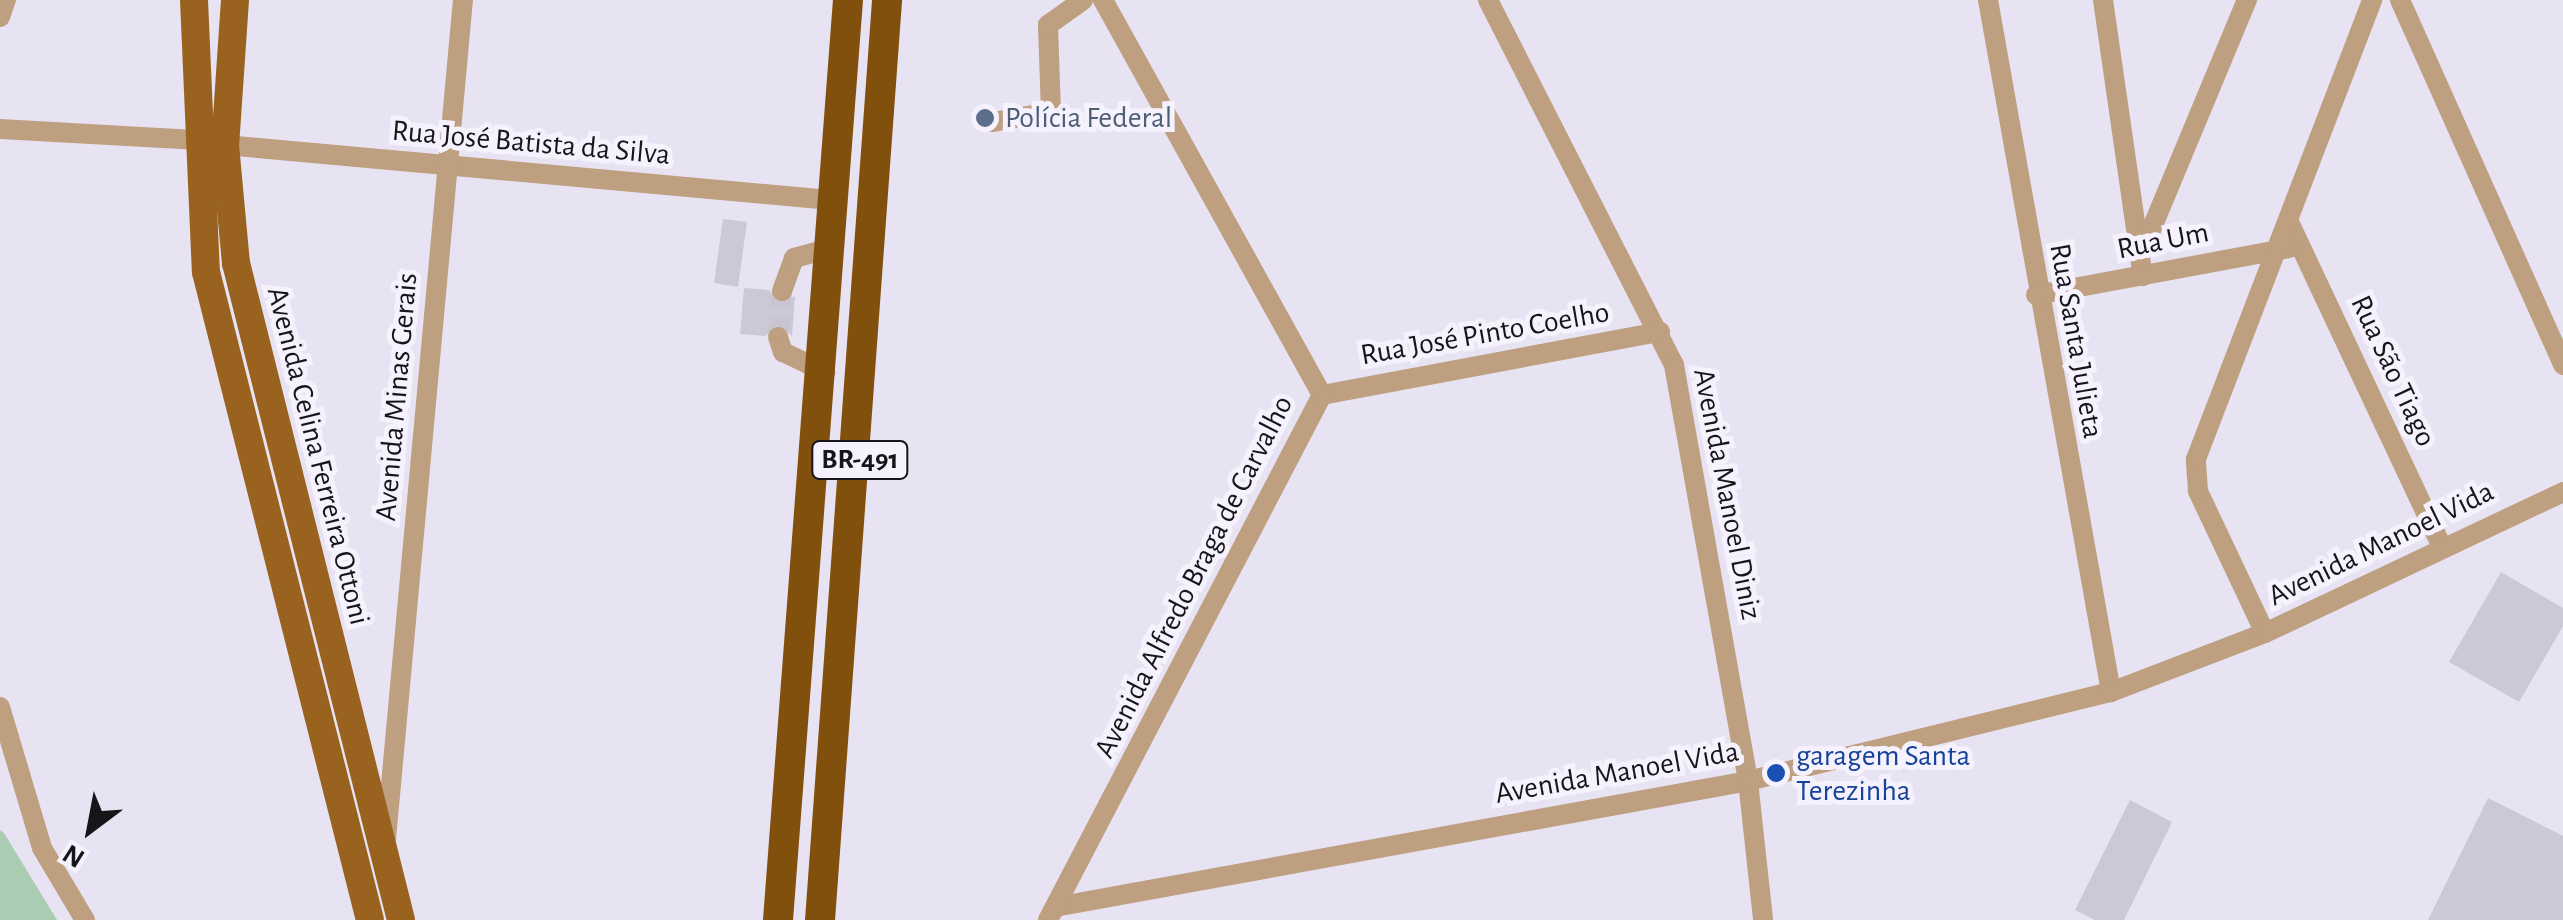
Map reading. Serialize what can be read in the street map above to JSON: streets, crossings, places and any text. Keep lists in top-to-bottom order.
{
  "streets": {
    "highway": ["BR-491"],
    "main road": ["Avenida Celina Ferreira Ottoni"],
    "street": [
      "Rua José Batista da Silva",
      "Rua Um",
      "Rua José Pinto Coelho",
      "Rua Santa Julieta",
      "Rua São Tiago",
      "Avenida Minas Gerais",
      "Avenida Manoel Diniz",
      "Avenida Manoel Vida",
      "Avenida Alfredo Braga de Carvalho"
    ]
  },
  "crossings": [
    ["Rua José Batista da Silva", "Avenida Minas Gerais"],
    ["Rua José Batista da Silva", "Avenida Celina Ferreira Ottoni"],
    ["Rua José Batista da Silva", "BR-491"],
    ["Rua Um", "Rua Santa Julieta"],
    ["Rua Um", "Rua São Tiago"],
    ["Rua José Pinto Coelho", "Avenida Manoel Diniz"],
    ["Rua José Pinto Coelho", "Avenida Alfredo Braga de Carvalho"],
    ["Rua Santa Julieta", "Avenida Manoel Vida"],
    ["Rua São Tiago", "Avenida Manoel Vida"],
    ["Avenida Minas Gerais", "Avenida Celina Ferreira Ottoni"],
    ["Avenida Manoel Diniz", "Avenida Manoel Vida"],
    ["Avenida Manoel Vida", "Avenida Alfredo Braga de Carvalho"]
  ],
  "places": ["Polícia Federal", "garagem Santa Terezinha"],
  "north": "bottom left"
}
